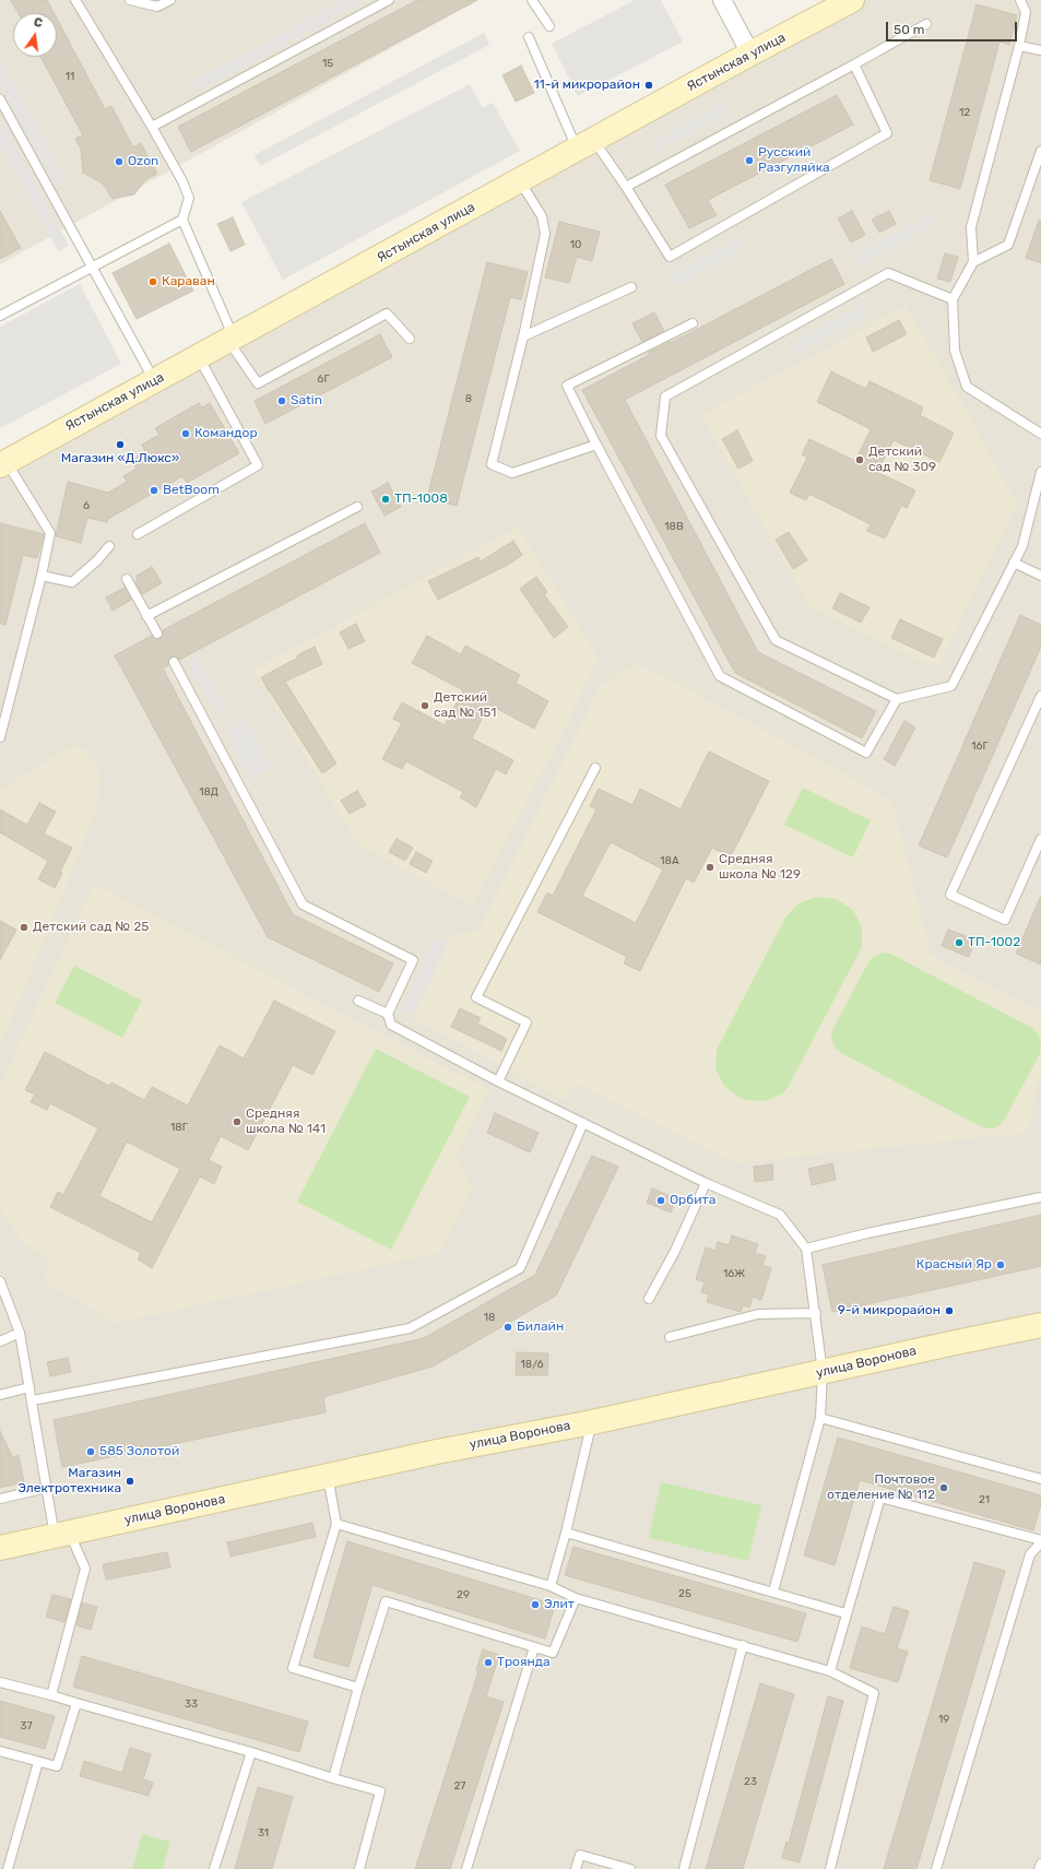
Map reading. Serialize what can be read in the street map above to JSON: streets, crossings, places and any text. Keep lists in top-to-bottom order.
{
  "streets": {
    "main road": ["Ястынская улица", "улица Воронова"]
  },
  "places": [
    "11-й микрорайон",
    "Русский Разгуляйка",
    "Ozon",
    "Караван",
    "Satin",
    "Командор",
    "Магазин «Д.Люкс»",
    "Детский сад № 309",
    "BetBoom",
    "ТП-1008",
    "Детский сад № 151",
    "Средняя школа № 129",
    "Детский сад № 25",
    "ТП-1002",
    "Средняя школа № 141",
    "Орбита",
    "Красный Яр",
    "9-й микрорайон",
    "Билайн",
    "585 Золотой",
    "Магазин Электротехника",
    "Почтовое отделение № 112",
    "Элит",
    "Троянда"
  ],
  "house_numbers": [
    "15",
    "11",
    "12",
    "10",
    "6Г",
    "8",
    "6",
    "18В",
    "16Г",
    "18Д",
    "18А",
    "18Г",
    "16Ж",
    "18",
    "18/6",
    "21",
    "25",
    "29",
    "33",
    "19",
    "37",
    "23",
    "27",
    "31"
  ],
  "scale_bar": "50 m",
  "north": "top"
}
